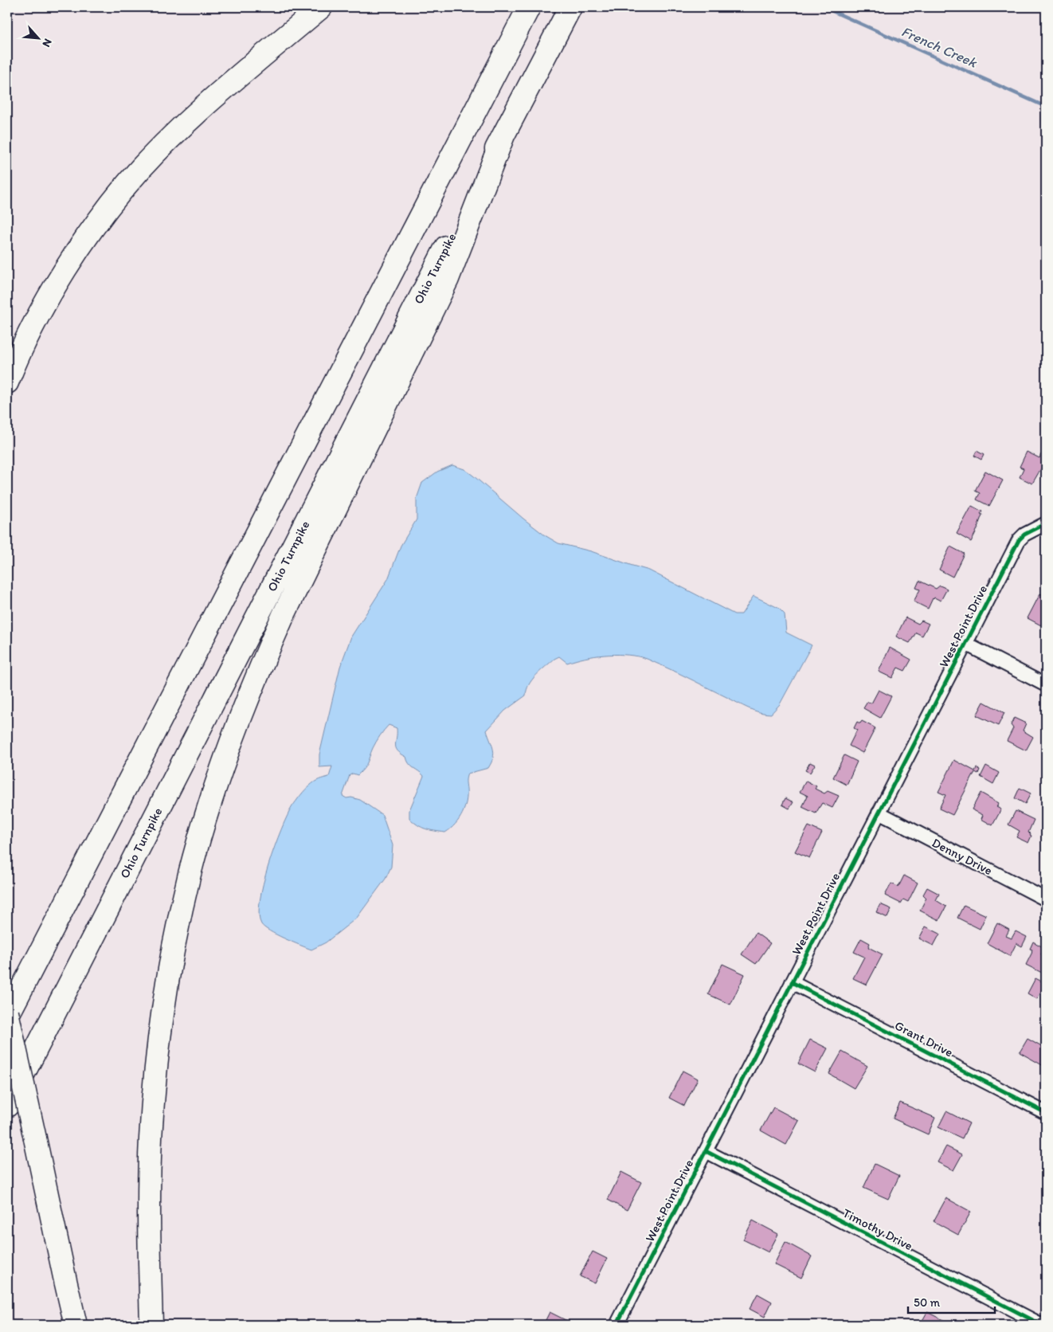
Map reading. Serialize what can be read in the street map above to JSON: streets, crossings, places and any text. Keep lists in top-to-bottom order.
{
  "streets": {
    "highway": ["Ohio Turnpike"],
    "street": [
      "West Point Drive",
      "Denny Drive",
      "Grant Drive",
      "Timothy Drive"
    ]
  },
  "crossings": [
    ["West Point Drive", "Denny Drive"],
    ["West Point Drive", "Grant Drive"],
    ["West Point Drive", "Timothy Drive"]
  ],
  "water": ["French Creek"],
  "scale_bar": "50 m",
  "north": "bottom right"
}
